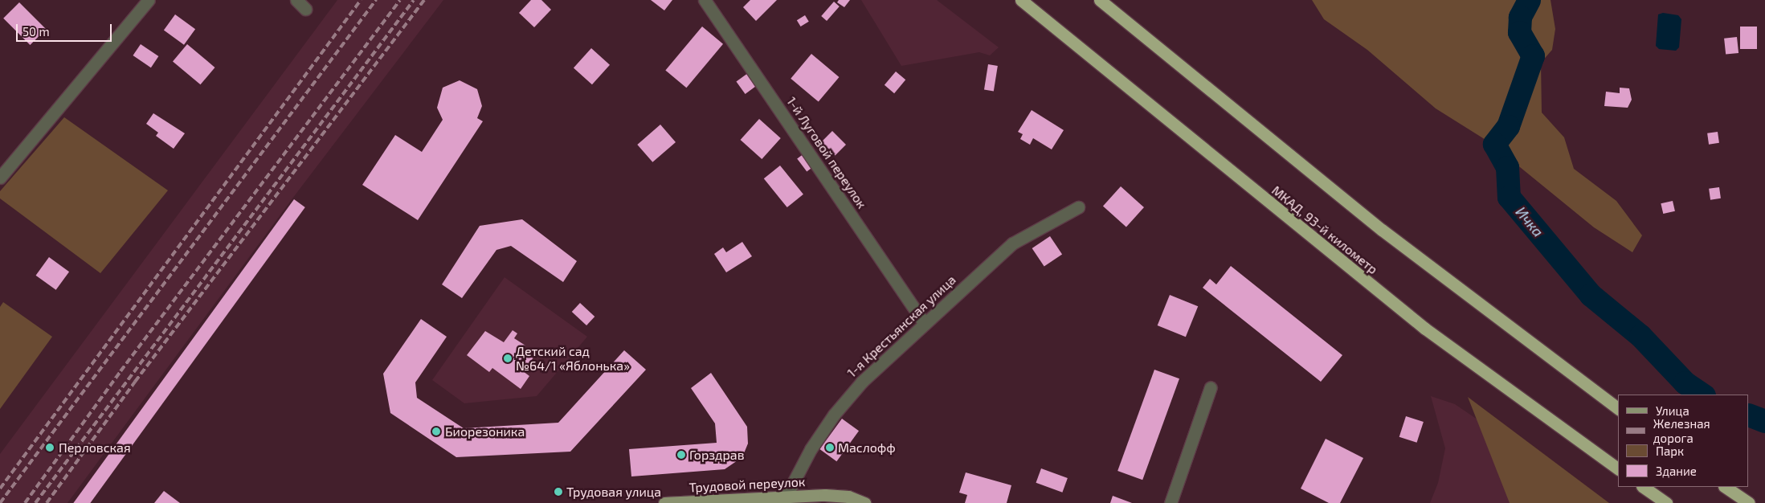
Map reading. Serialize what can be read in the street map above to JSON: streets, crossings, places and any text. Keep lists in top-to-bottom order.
{
  "streets": {
    "highway": ["МКАД, 93-й километр"],
    "main road": ["Трудовой переулок"],
    "street": ["1-й Луговой переулок", "1-я Крестьянская улица"]
  },
  "crossings": [
    ["1-й Луговой переулок", "1-я Крестьянская улица"],
    ["1-я Крестьянская улица", "Трудовой переулок"]
  ],
  "water": ["Ичка"],
  "places": [
    "Детский сад №64/1 «Яблонька»",
    "Биорезоника",
    "Перловская",
    "Маслофф",
    "Горздрав",
    "Трудовая улица"
  ],
  "legend": [
    "Улица",
    "Железная дорога",
    "Парк",
    "Здание"
  ],
  "scale_bar": "50 m"
}
